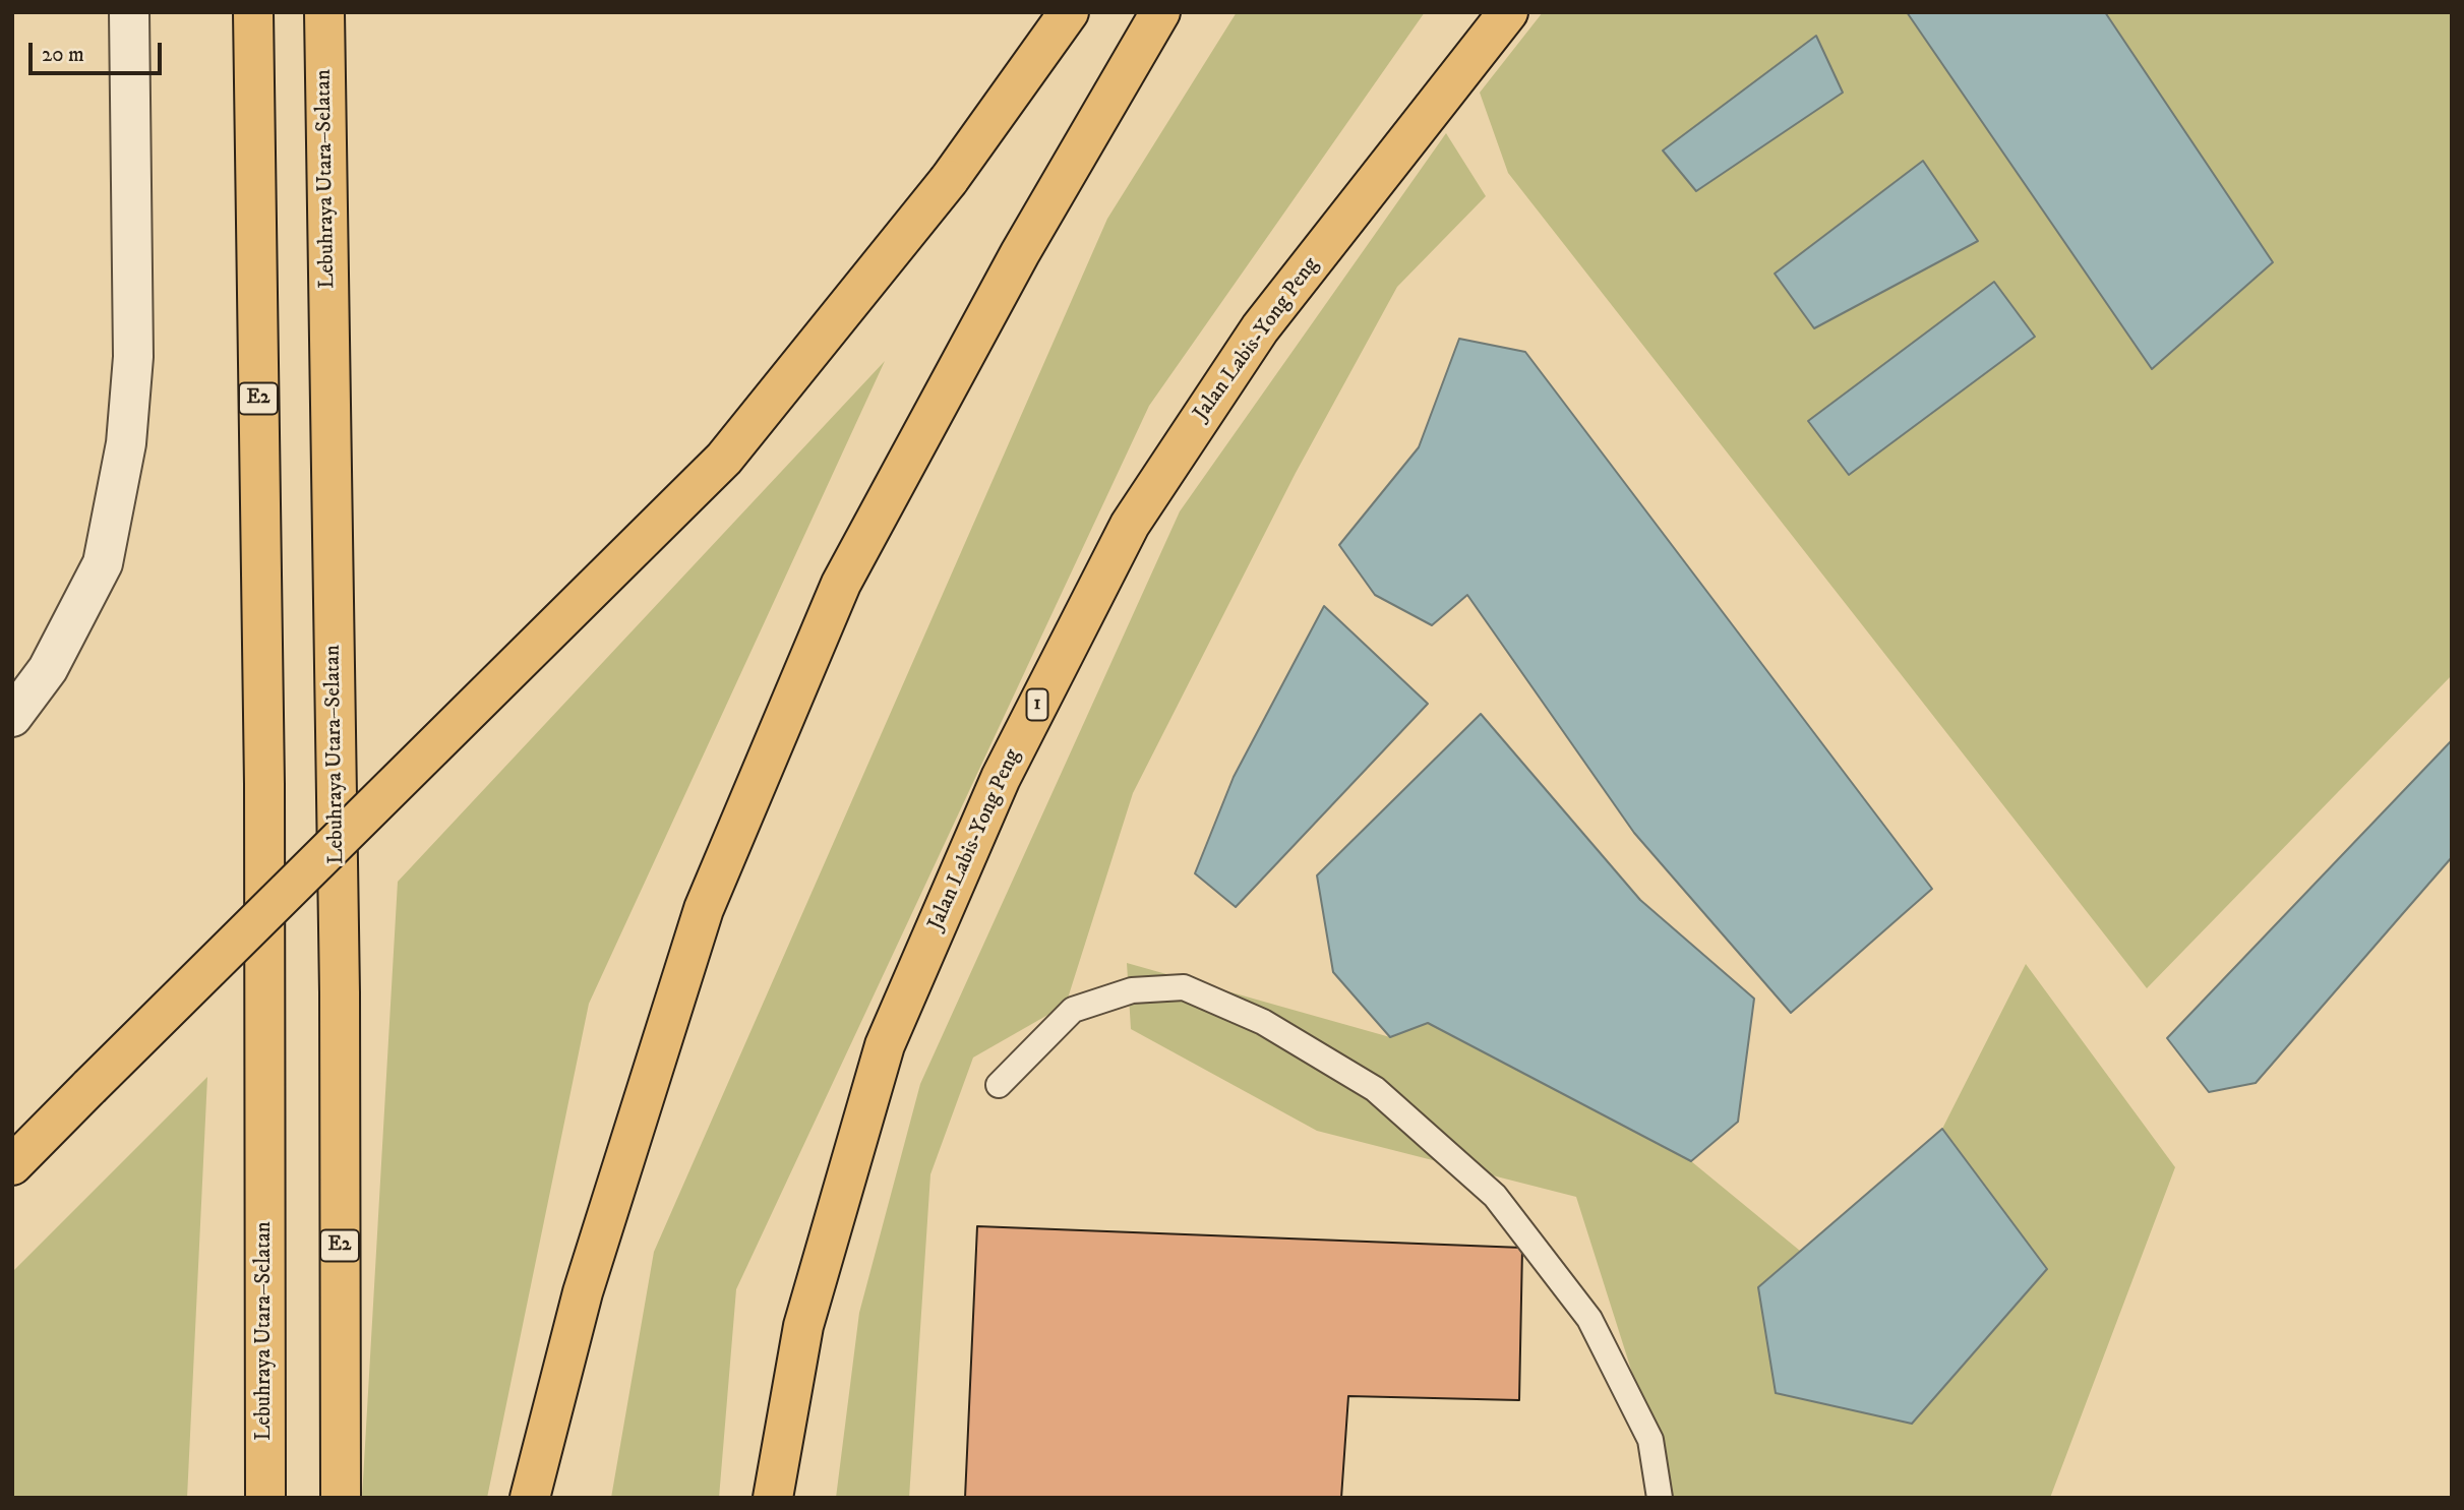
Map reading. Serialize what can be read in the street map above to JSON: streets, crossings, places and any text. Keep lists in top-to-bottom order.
{
  "streets": {
    "main road": [
      "Lebuhraya Utara–Selatan",
      "Jalan Labis-Yong Peng",
      "E2",
      "1"
    ]
  },
  "scale_bar": "20 m"
}
